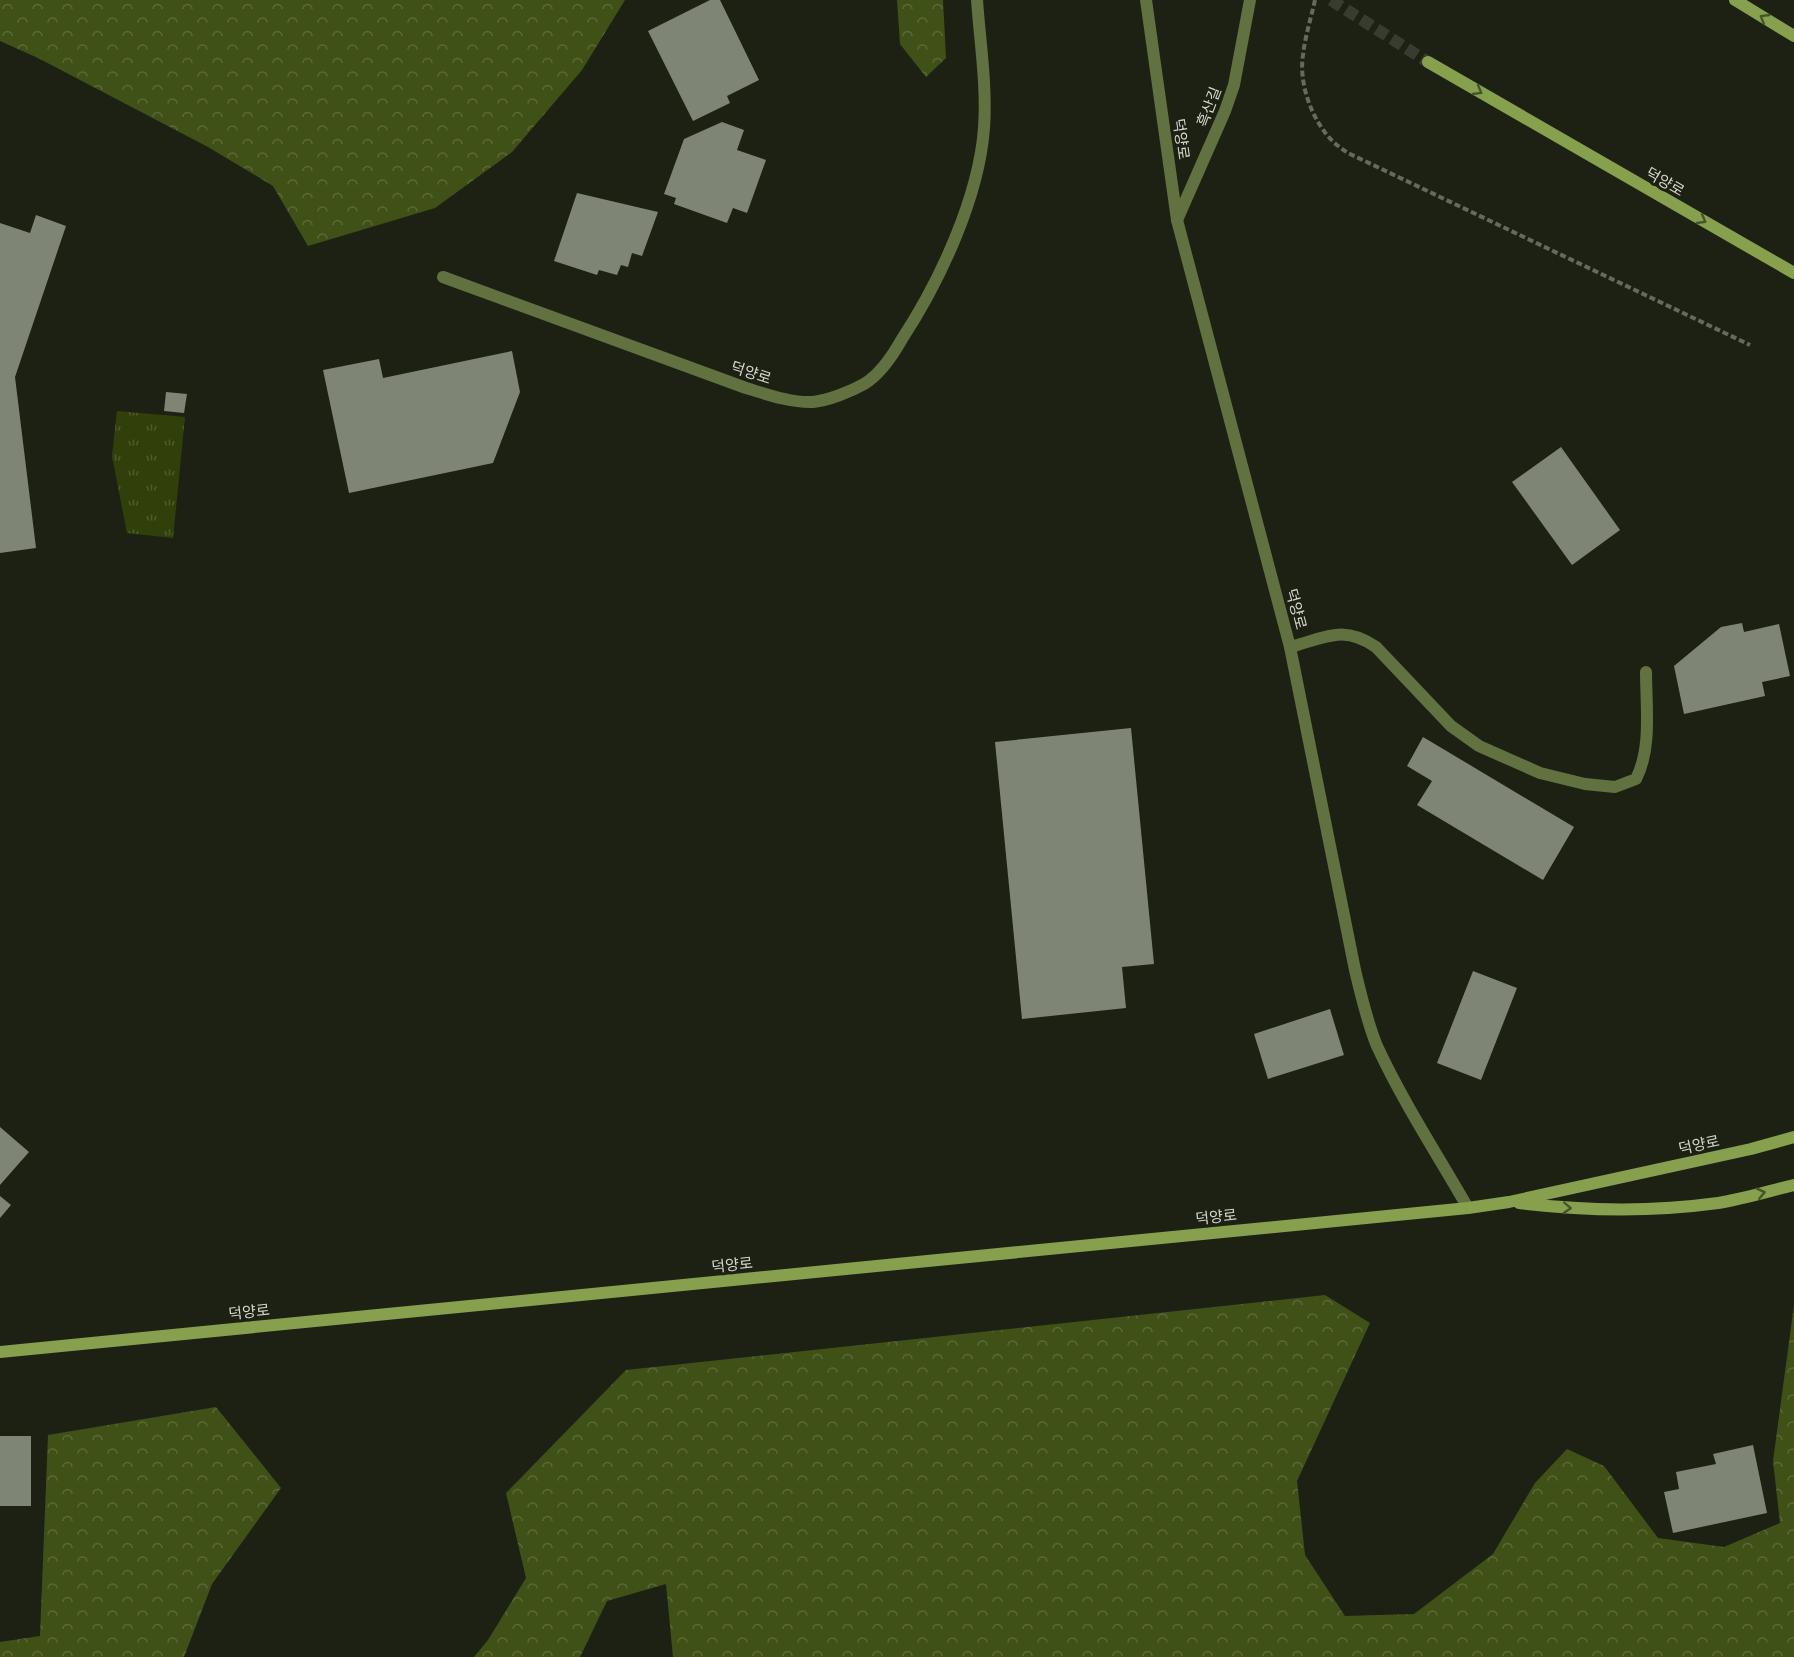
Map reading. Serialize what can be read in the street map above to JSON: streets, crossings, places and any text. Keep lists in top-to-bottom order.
{
  "streets": {
    "street": ["흑산길", "덕양로"]
  },
  "crossings": [
    ["흑산길", "덕양로"]
  ]
}
